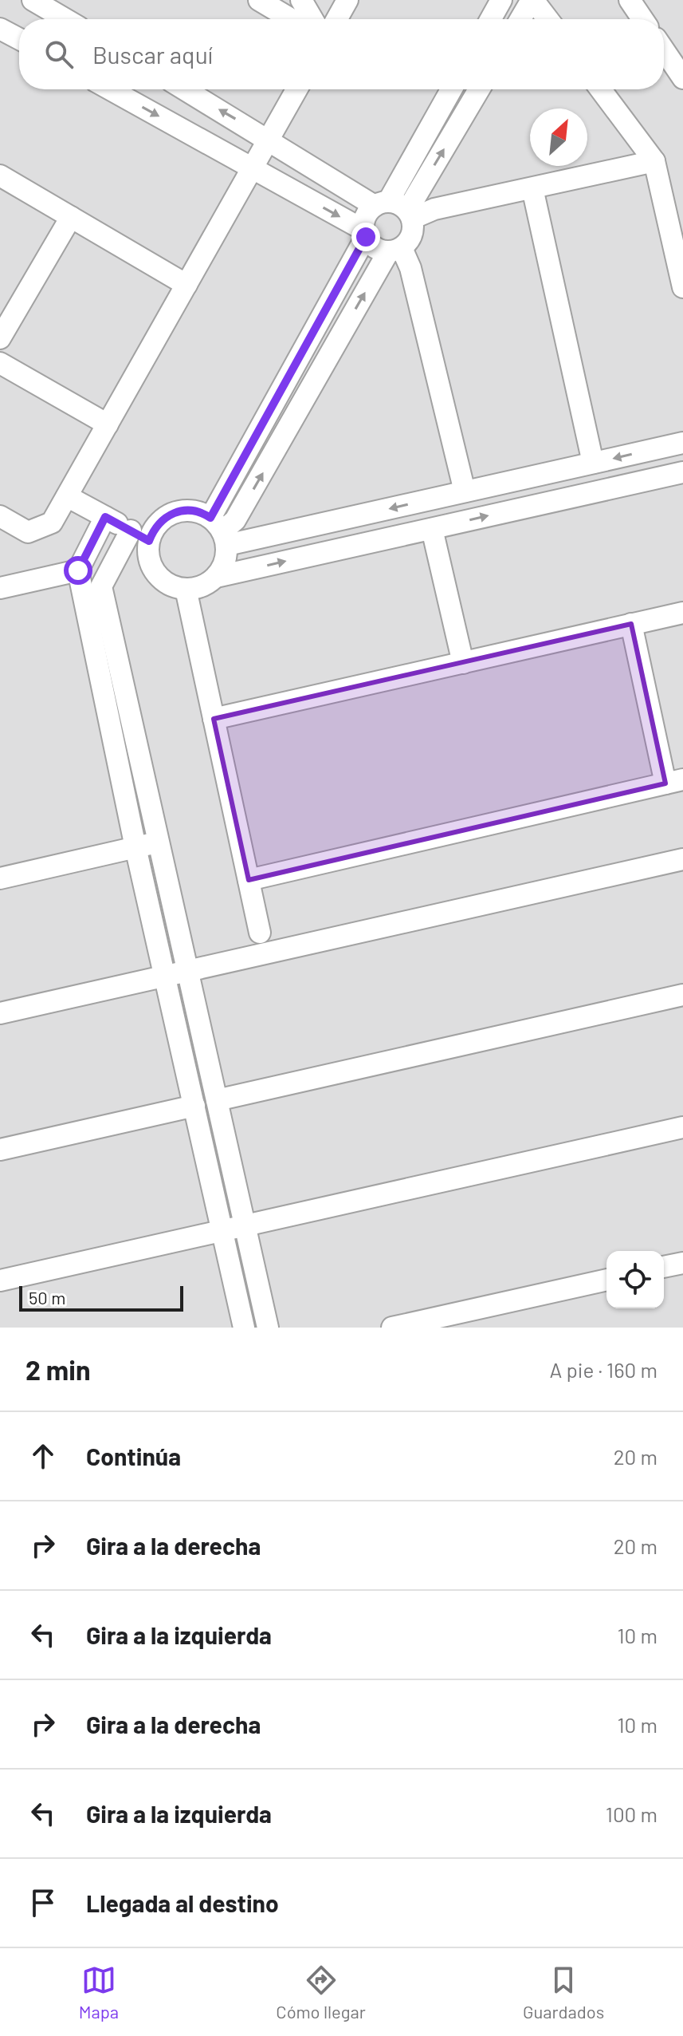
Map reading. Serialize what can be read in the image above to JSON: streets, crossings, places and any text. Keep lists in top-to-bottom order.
{
  "scale_bar": "50 m",
  "north": "top right",
  "page": {
    "search": "Buscar aquí",
    "scale": "50 m",
    "heading": ["2 min", "A pie · 160 m"],
    "list": [
      ["Continúa", "20 m"],
      ["Gira a la derecha", "20 m"],
      ["Gira a la izquierda", "10 m"],
      ["Gira a la derecha", "10 m"],
      ["Gira a la izquierda", "100 m"],
      "Llegada al destino"
    ],
    "nav": ["Mapa", "Cómo llegar", "Guardados"]
  }
}
